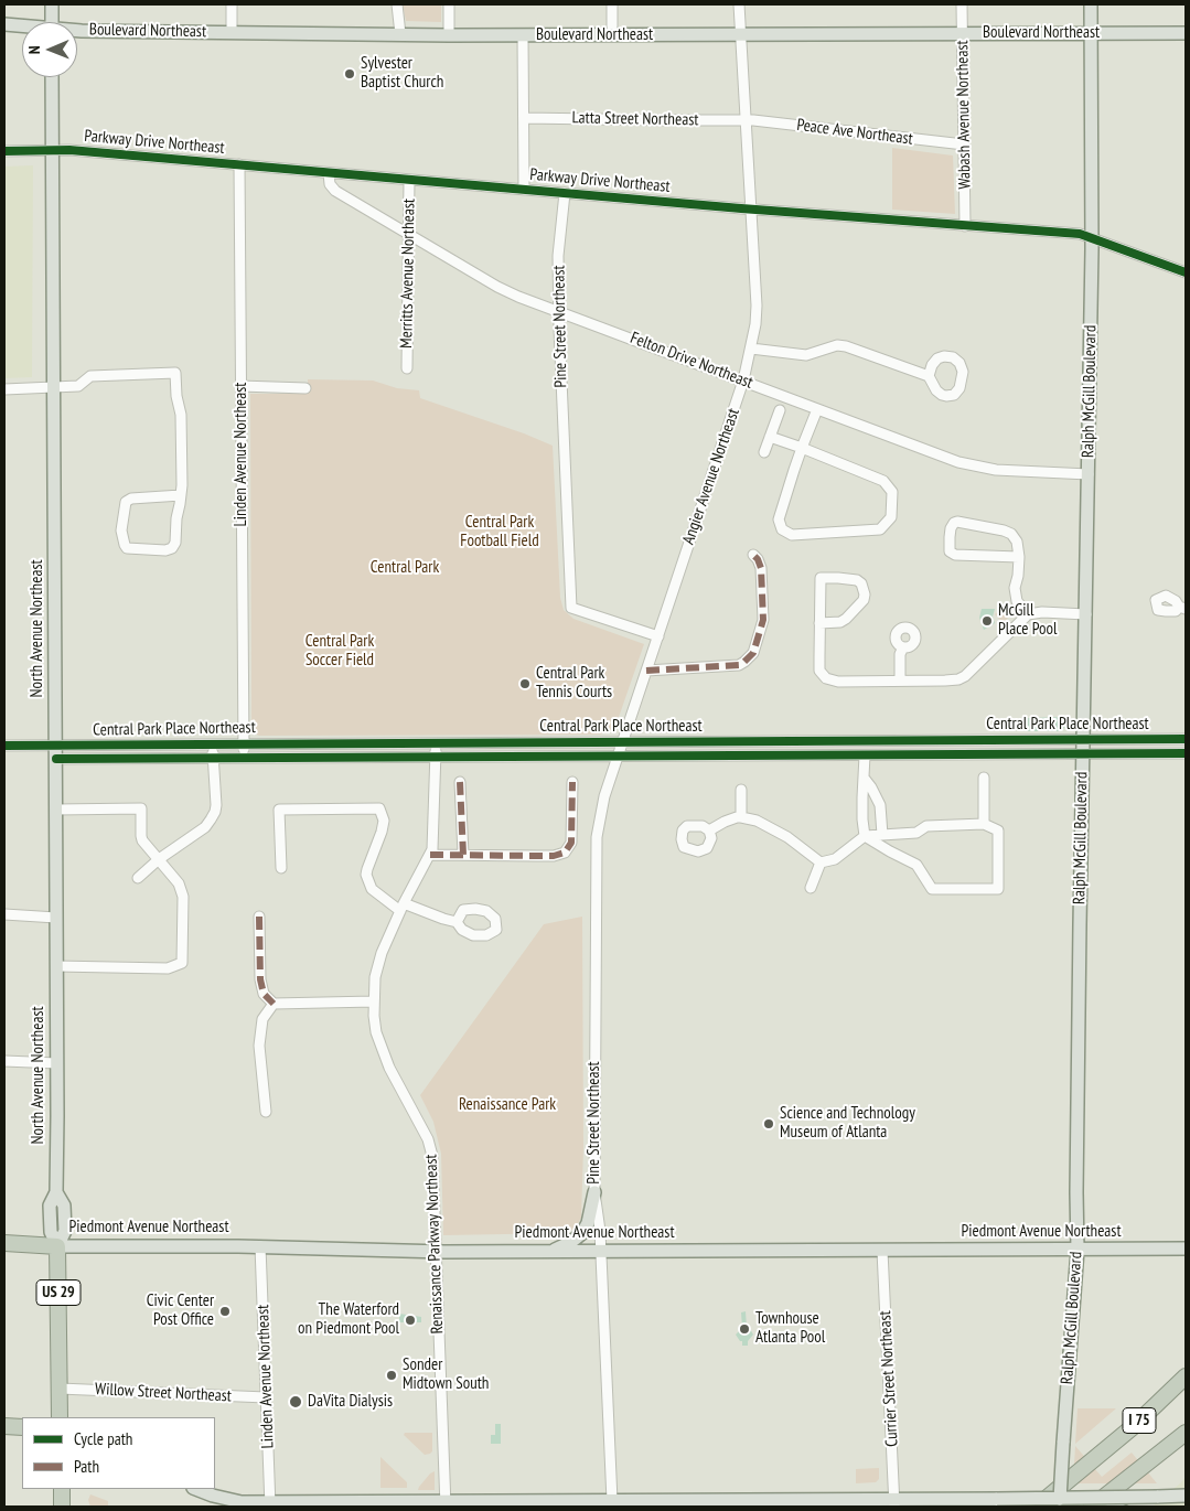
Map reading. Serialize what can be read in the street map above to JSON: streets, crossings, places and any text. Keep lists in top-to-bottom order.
{
  "streets": {
    "highway": [
      "North Avenue Northeast",
      "Piedmont Avenue Northeast",
      "US 29",
      "I 75"
    ],
    "main road": ["Boulevard Northeast", "Ralph McGill Boulevard"],
    "street": [
      "Wabash Avenue Northeast",
      "Latta Street Northeast",
      "Peace Ave Northeast",
      "Parkway Drive Northeast",
      "Merritts Avenue Northeast",
      "Pine Street Northeast",
      "Felton Drive Northeast",
      "Linden Avenue Northeast",
      "Angier Avenue Northeast",
      "Central Park Place Northeast",
      "Renaissance Parkway Northeast",
      "Currier Street Northeast",
      "Willow Street Northeast"
    ]
  },
  "crossings": [
    ["Boulevard Northeast", "Wabash Avenue Northeast"],
    ["Boulevard Northeast", "Ralph McGill Boulevard"],
    ["Boulevard Northeast", "Angier Avenue Northeast"],
    ["Wabash Avenue Northeast", "Peace Ave Northeast"],
    ["Wabash Avenue Northeast", "Parkway Drive Northeast"],
    ["Latta Street Northeast", "Peace Ave Northeast"],
    ["Latta Street Northeast", "Angier Avenue Northeast"],
    ["Peace Ave Northeast", "Angier Avenue Northeast"],
    ["Parkway Drive Northeast", "Merritts Avenue Northeast"],
    ["Parkway Drive Northeast", "Pine Street Northeast"],
    ["Parkway Drive Northeast", "Felton Drive Northeast"],
    ["Parkway Drive Northeast", "Ralph McGill Boulevard"],
    ["Parkway Drive Northeast", "Linden Avenue Northeast"],
    ["Parkway Drive Northeast", "Angier Avenue Northeast"],
    ["Parkway Drive Northeast", "North Avenue Northeast"],
    ["Merritts Avenue Northeast", "Felton Drive Northeast"],
    ["Pine Street Northeast", "Felton Drive Northeast"],
    ["Pine Street Northeast", "Angier Avenue Northeast"],
    ["Pine Street Northeast", "Central Park Place Northeast"],
    ["Pine Street Northeast", "Piedmont Avenue Northeast"],
    ["Felton Drive Northeast", "Ralph McGill Boulevard"],
    ["Felton Drive Northeast", "Angier Avenue Northeast"],
    ["Ralph McGill Boulevard", "Central Park Place Northeast"],
    ["Ralph McGill Boulevard", "Piedmont Avenue Northeast"],
    ["Linden Avenue Northeast", "Central Park Place Northeast"],
    ["Linden Avenue Northeast", "Piedmont Avenue Northeast"],
    ["Linden Avenue Northeast", "Willow Street Northeast"],
    ["Angier Avenue Northeast", "Central Park Place Northeast"],
    ["North Avenue Northeast", "Central Park Place Northeast"],
    ["North Avenue Northeast", "Piedmont Avenue Northeast"],
    ["North Avenue Northeast", "Willow Street Northeast"],
    ["Central Park Place Northeast", "Renaissance Parkway Northeast"],
    ["Piedmont Avenue Northeast", "Renaissance Parkway Northeast"],
    ["Piedmont Avenue Northeast", "Currier Street Northeast"]
  ],
  "parks": [
    "Central Park Football Field",
    "Central Park",
    "Central Park Soccer Field",
    "Renaissance Park"
  ],
  "places": [
    "Sylvester Baptist Church",
    "McGill Place Pool",
    "Central Park Tennis Courts",
    "Science and Technology Museum of Atlanta",
    "Civic Center Post Office",
    "The Waterford on Piedmont Pool",
    "Townhouse Atlanta Pool",
    "Sonder Midtown South",
    "DaVita Dialysis"
  ],
  "legend": ["Cycle path", "Path"],
  "north": "left"
}
